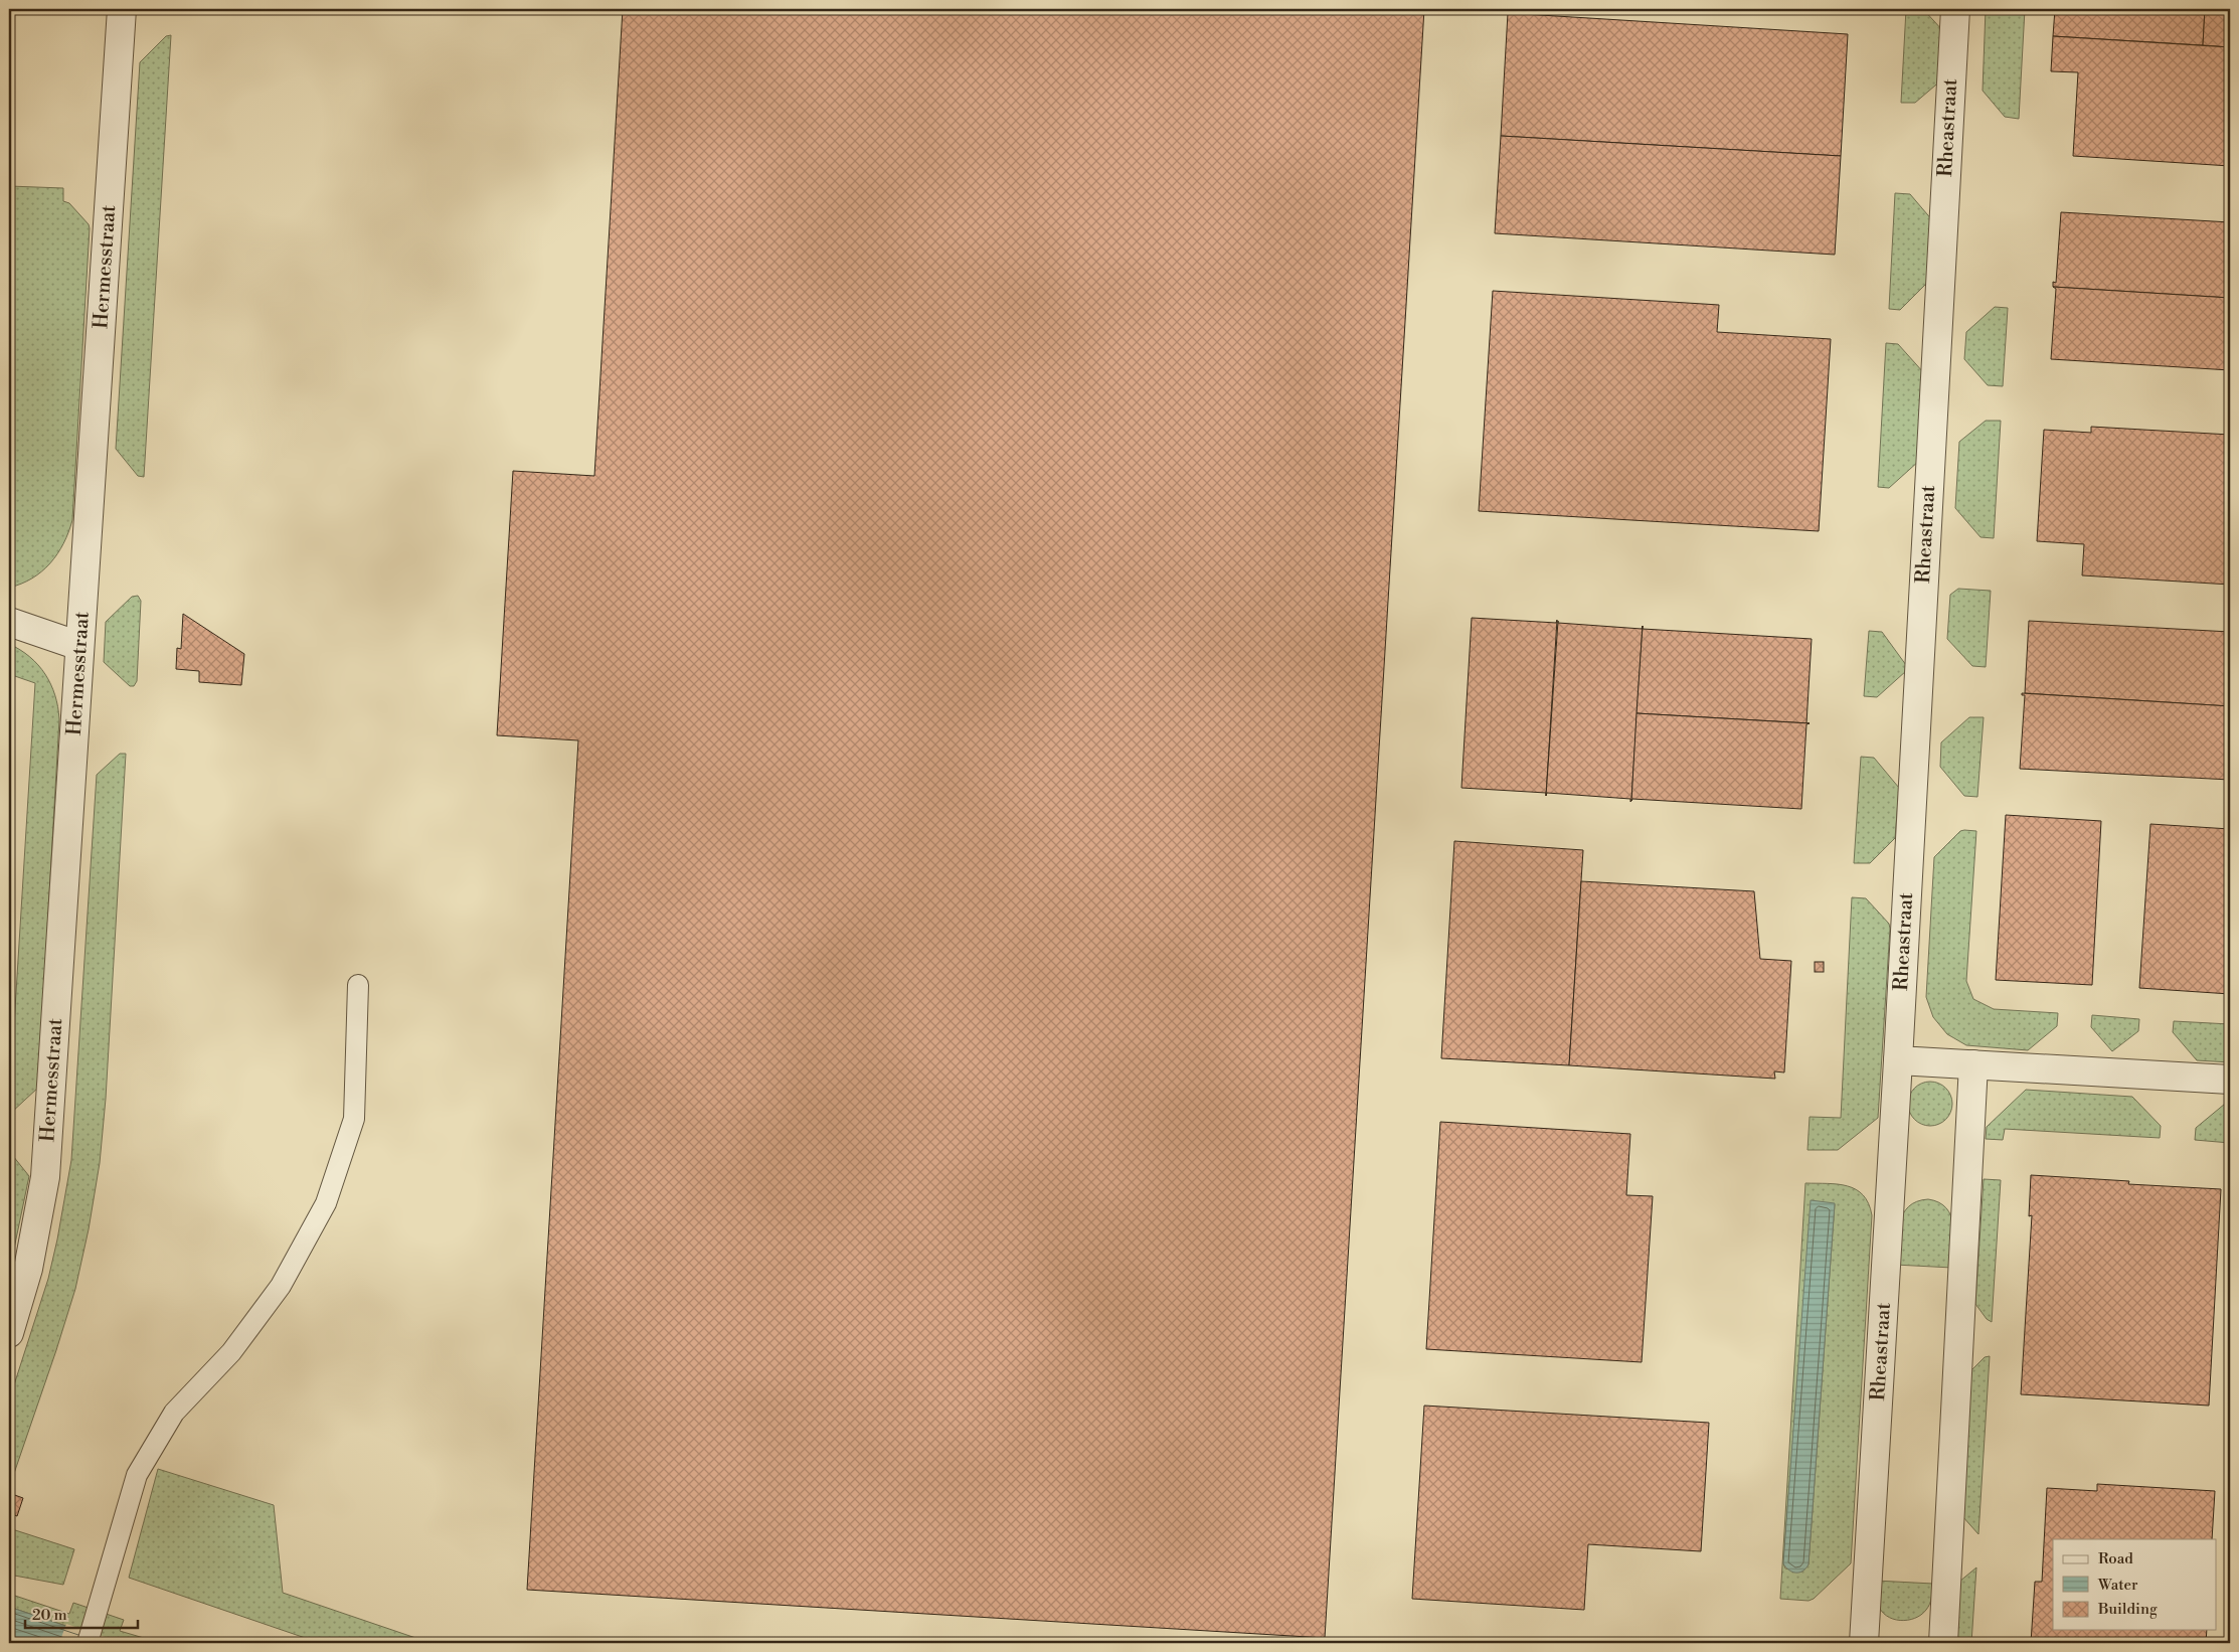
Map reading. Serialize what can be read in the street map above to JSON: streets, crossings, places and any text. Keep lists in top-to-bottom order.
{
  "streets": {
    "street": ["Rheastraat", "Hermesstraat"]
  },
  "legend": ["Road", "Water", "Building"],
  "scale_bar": "20 m"
}
